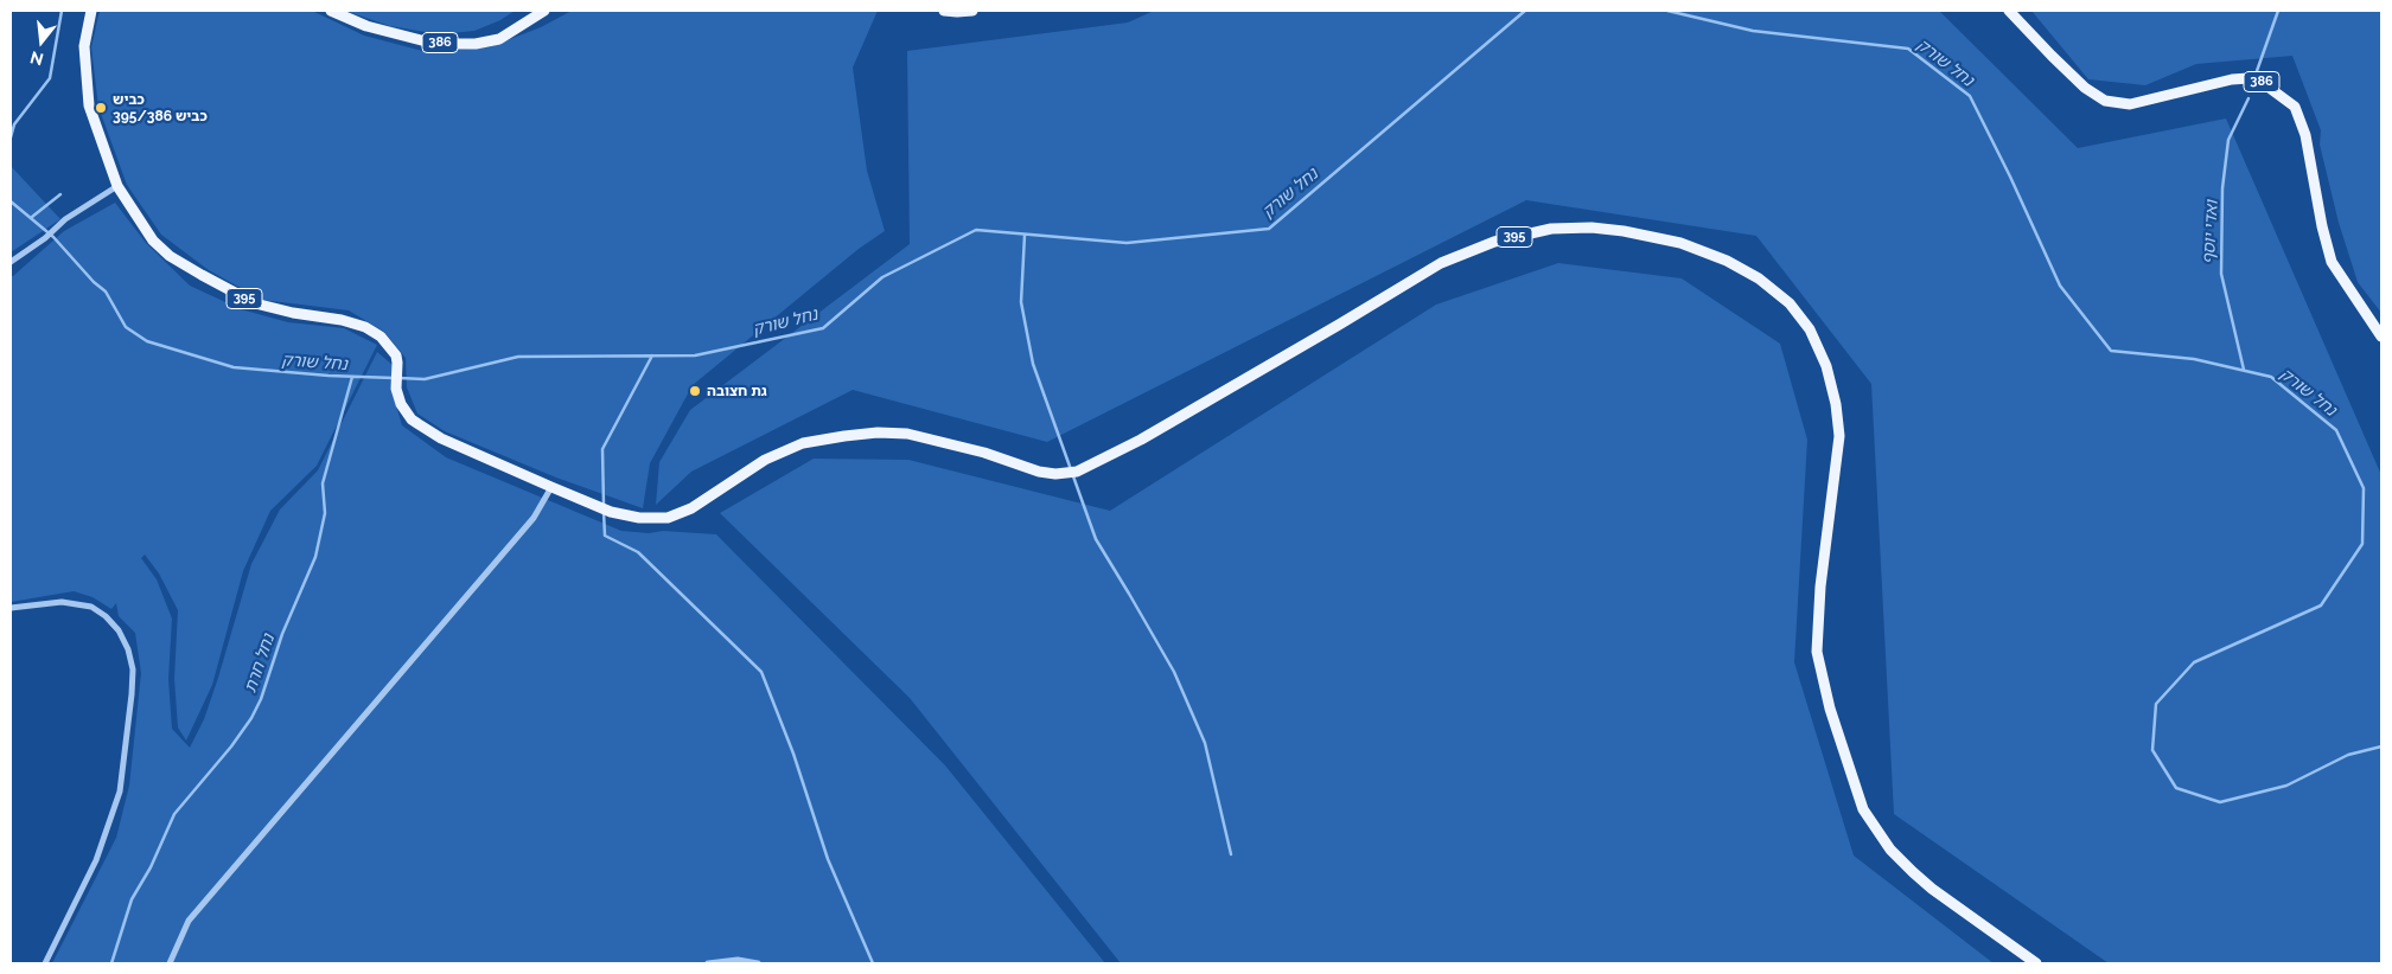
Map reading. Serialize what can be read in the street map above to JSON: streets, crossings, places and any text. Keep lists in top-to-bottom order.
{
  "streets": {
    "main road": ["386", "395"]
  },
  "water": ["נחל שורק", "ואדי יוסף", "נחל חרת"],
  "places": ["כביש 395/כביש 386", "גת חצובה"],
  "north": "bottom"
}
